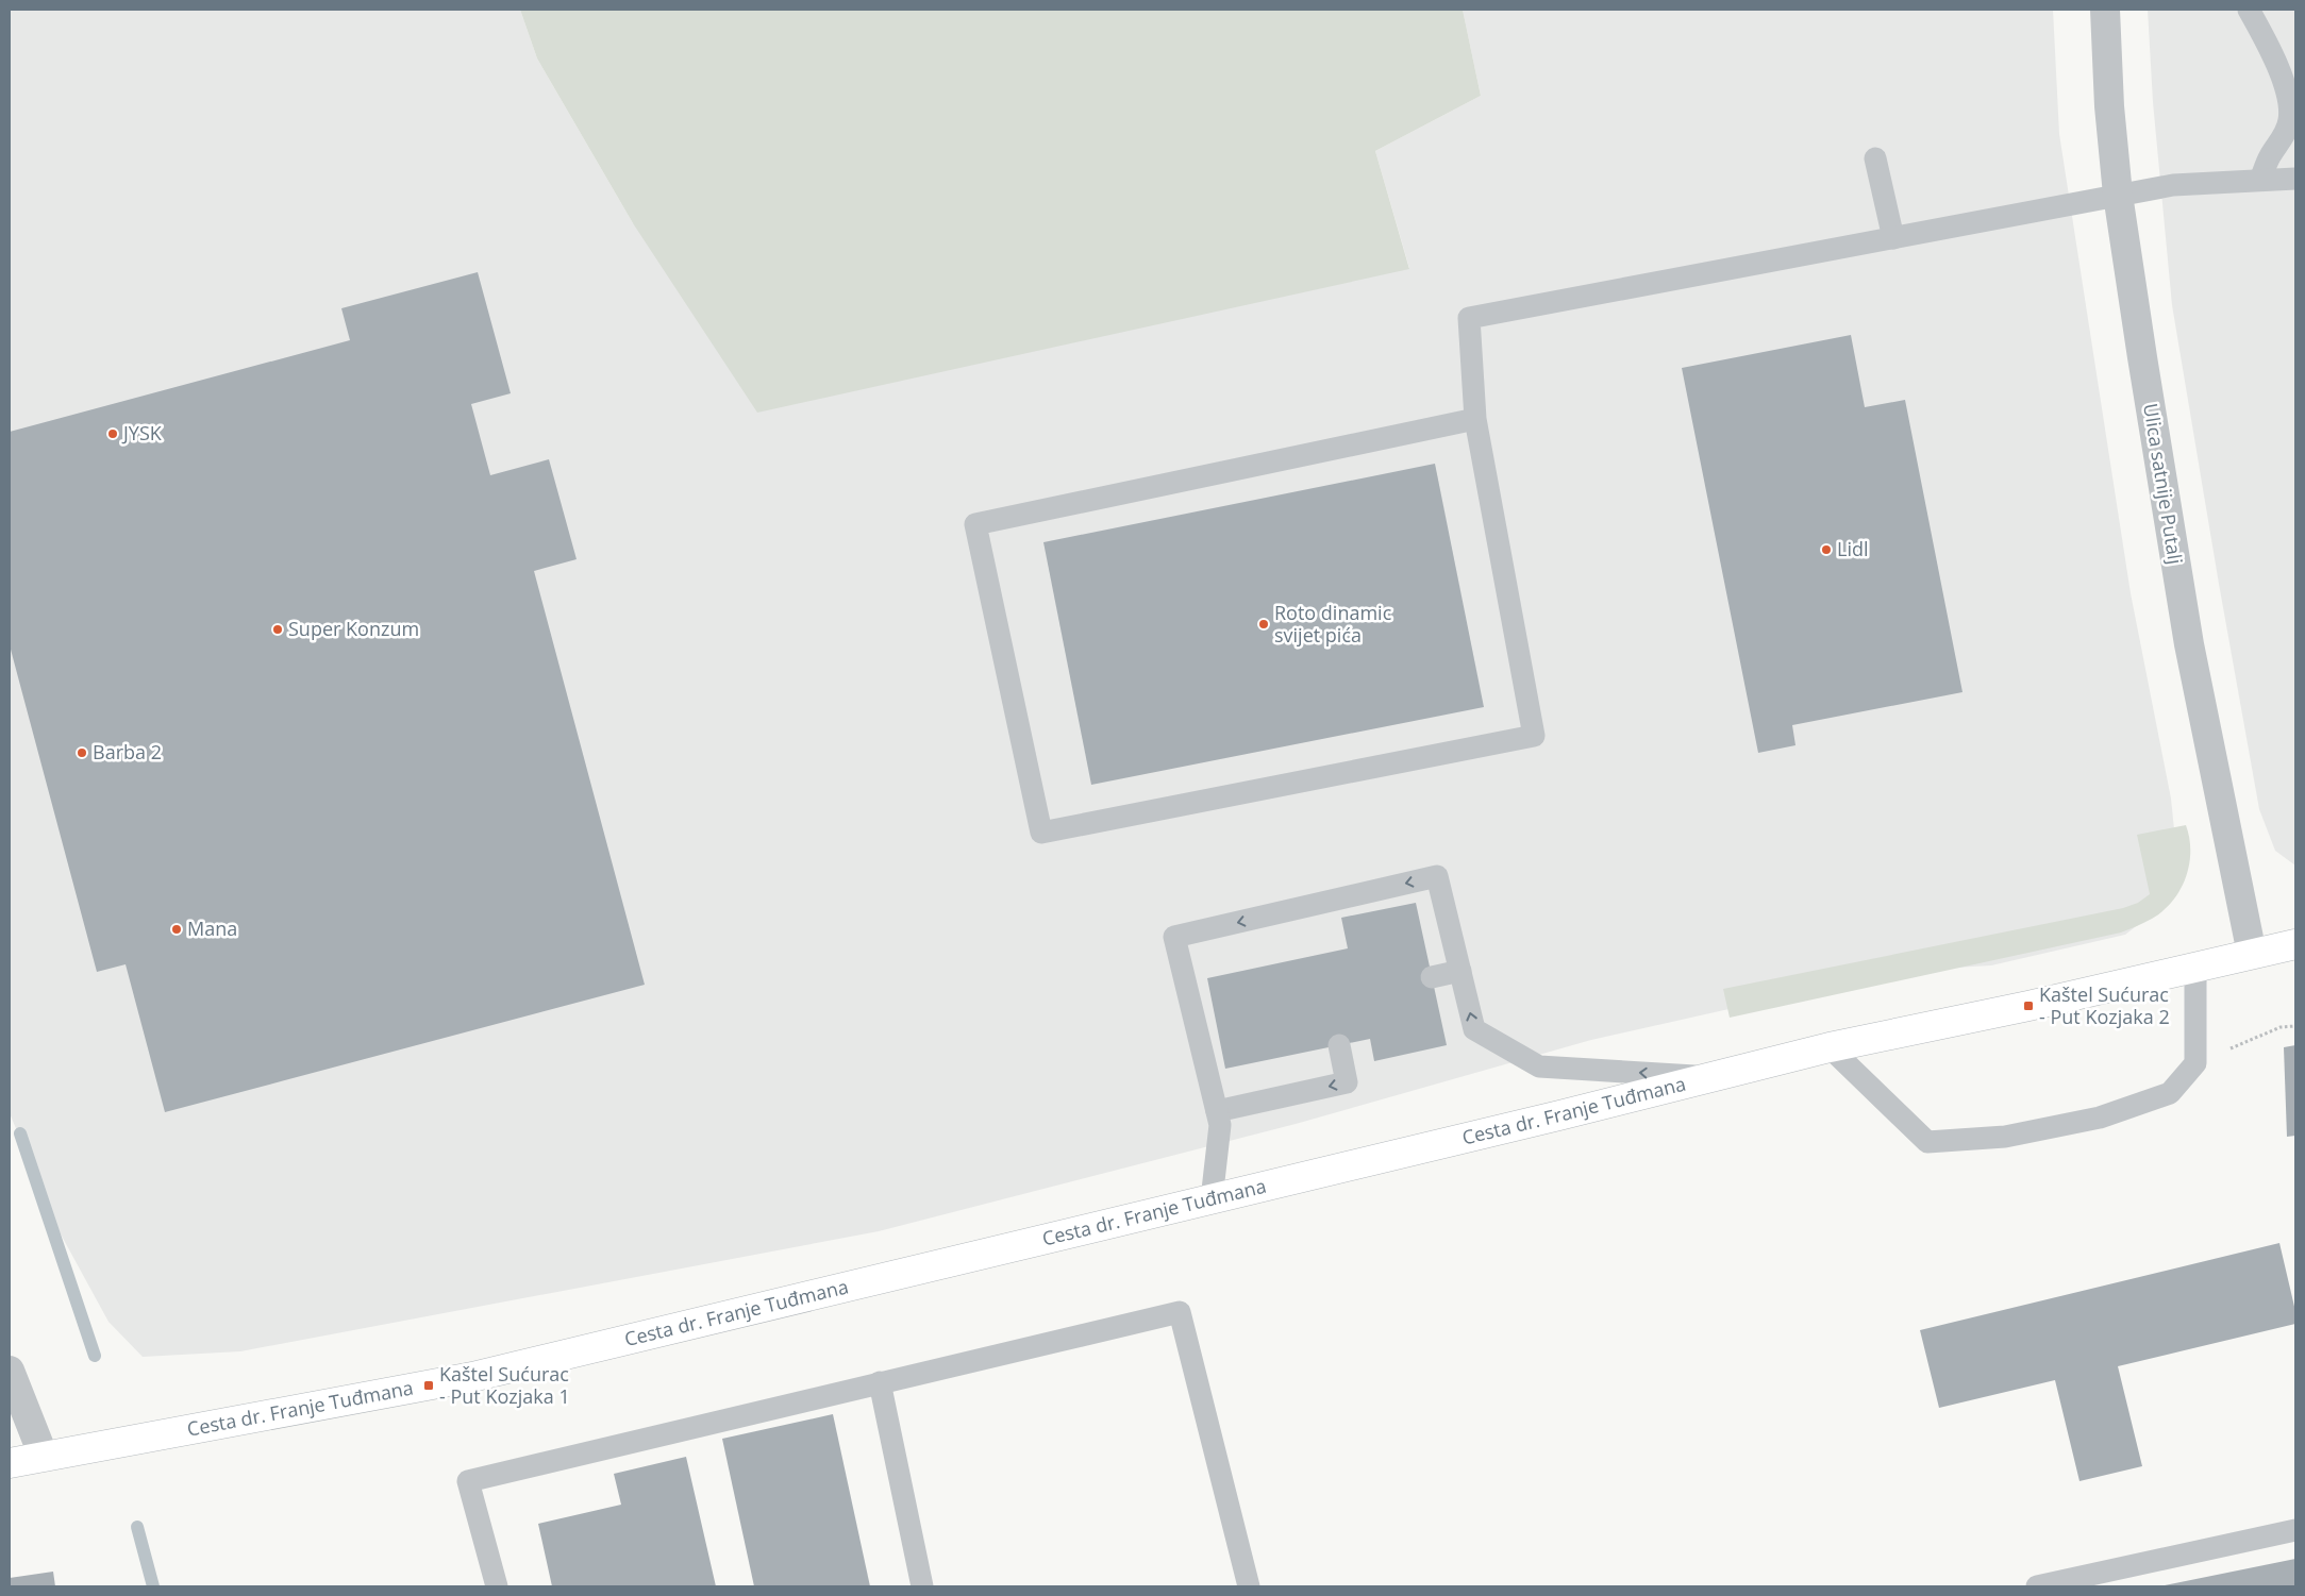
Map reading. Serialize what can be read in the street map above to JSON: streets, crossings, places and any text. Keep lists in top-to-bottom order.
{
  "streets": {
    "main road": ["Cesta dr. Franje Tuđmana"],
    "street": ["Ulica satnije Putalj"]
  },
  "crossings": [
    ["Ulica satnije Putalj", "Cesta dr. Franje Tuđmana"]
  ],
  "places": {
    "other": [
      "JYSK",
      "Lidl",
      "Roto dinamic svijet pića",
      "Super Konzum",
      "Barba 2",
      "Mana"
    ],
    "transit": ["Kaštel Sućurac - Put Kozjaka 2", "Kaštel Sućurac - Put Kozjaka 1"]
  }
}
